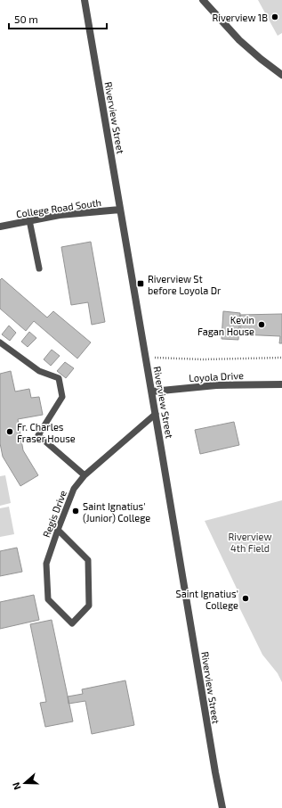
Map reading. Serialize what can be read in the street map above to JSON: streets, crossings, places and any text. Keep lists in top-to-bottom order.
{
  "streets": {
    "street": ["Riverview Street", "College Road South", "Loyola Drive"],
    "lane": ["Regis Drive"]
  },
  "crossings": [
    ["Riverview Street", "College Road South"],
    ["Riverview Street", "Loyola Drive"],
    ["Riverview Street", "Regis Drive"]
  ],
  "parks": ["Riverview 4th Field"],
  "places": {
    "other": [
      "Riverview 1B",
      "Kevin Fagan House",
      "Fr. Charles Fraser House",
      "Saint Ignatius' (Junior) College",
      "Saint Ignatius' College"
    ],
    "transit": ["Riverview St before Loyola Dr"]
  },
  "scale_bar": "50 m",
  "north": "left"
}
